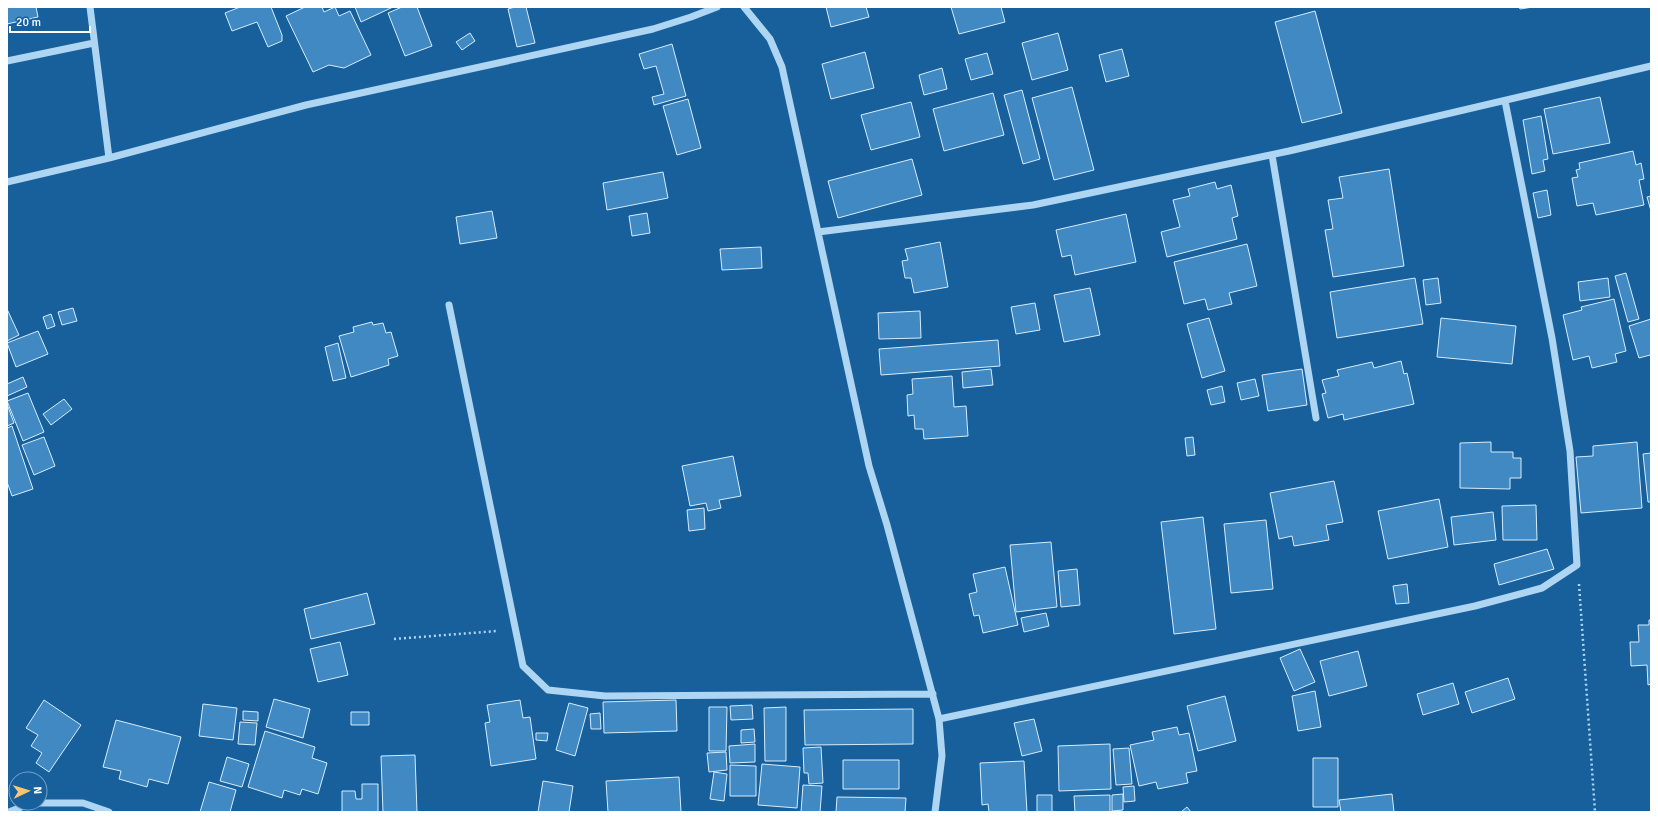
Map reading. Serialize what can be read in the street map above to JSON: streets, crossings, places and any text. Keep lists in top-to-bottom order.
{
  "scale_bar": "20 m",
  "north": "right"
}
